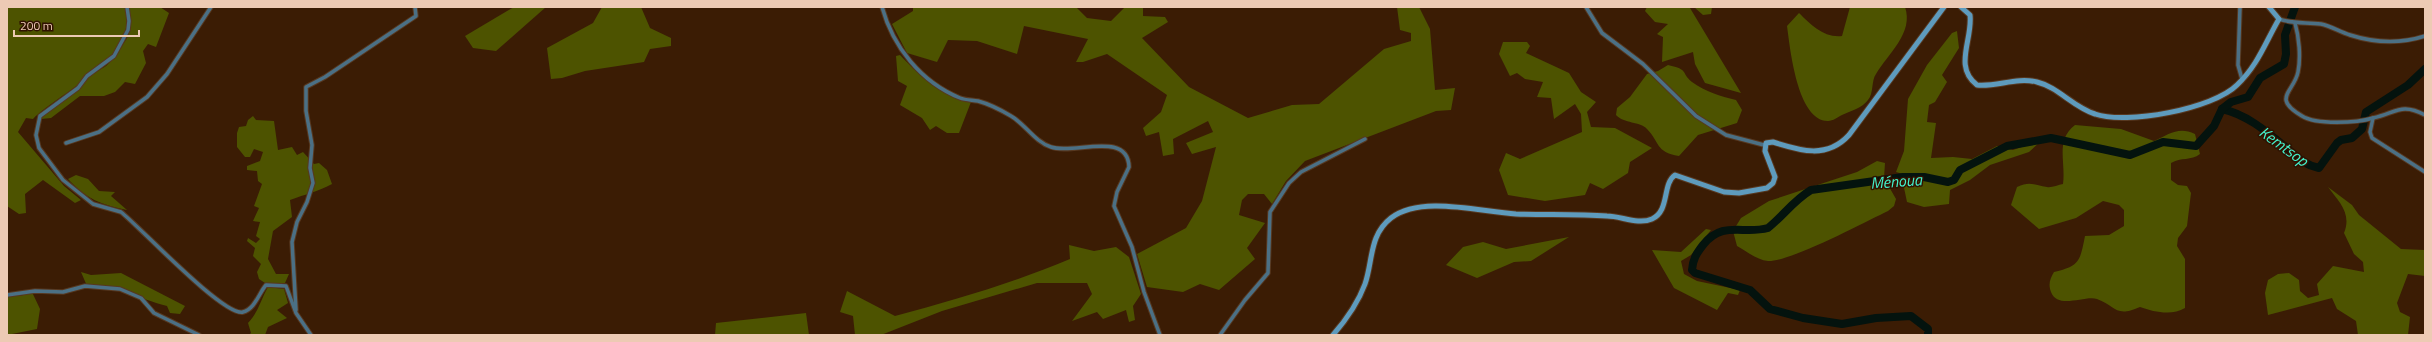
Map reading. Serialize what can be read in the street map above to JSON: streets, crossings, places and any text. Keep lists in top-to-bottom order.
{
  "water": ["Kemtsop", "Ménoua"],
  "scale_bar": "200 m"
}
